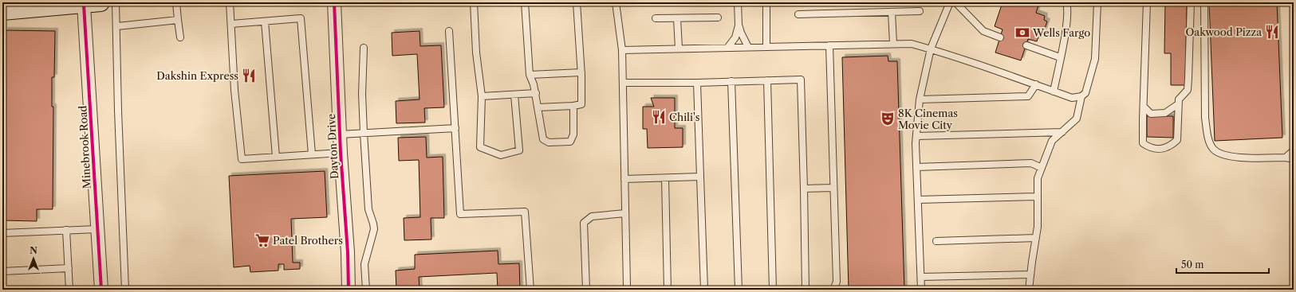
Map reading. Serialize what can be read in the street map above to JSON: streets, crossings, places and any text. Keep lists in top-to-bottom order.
{
  "streets": {
    "street": ["Dayton Drive", "Minebrook Road"]
  },
  "places": {
    "restaurant": ["Oakwood Pizza", "Dakshin Express", "Chili's"],
    "bank": ["Wells Fargo"],
    "theatre": ["8K Cinemas Movie City"],
    "supermarket": ["Patel Brothers"]
  },
  "scale_bar": "50 m",
  "north": "top"
}
